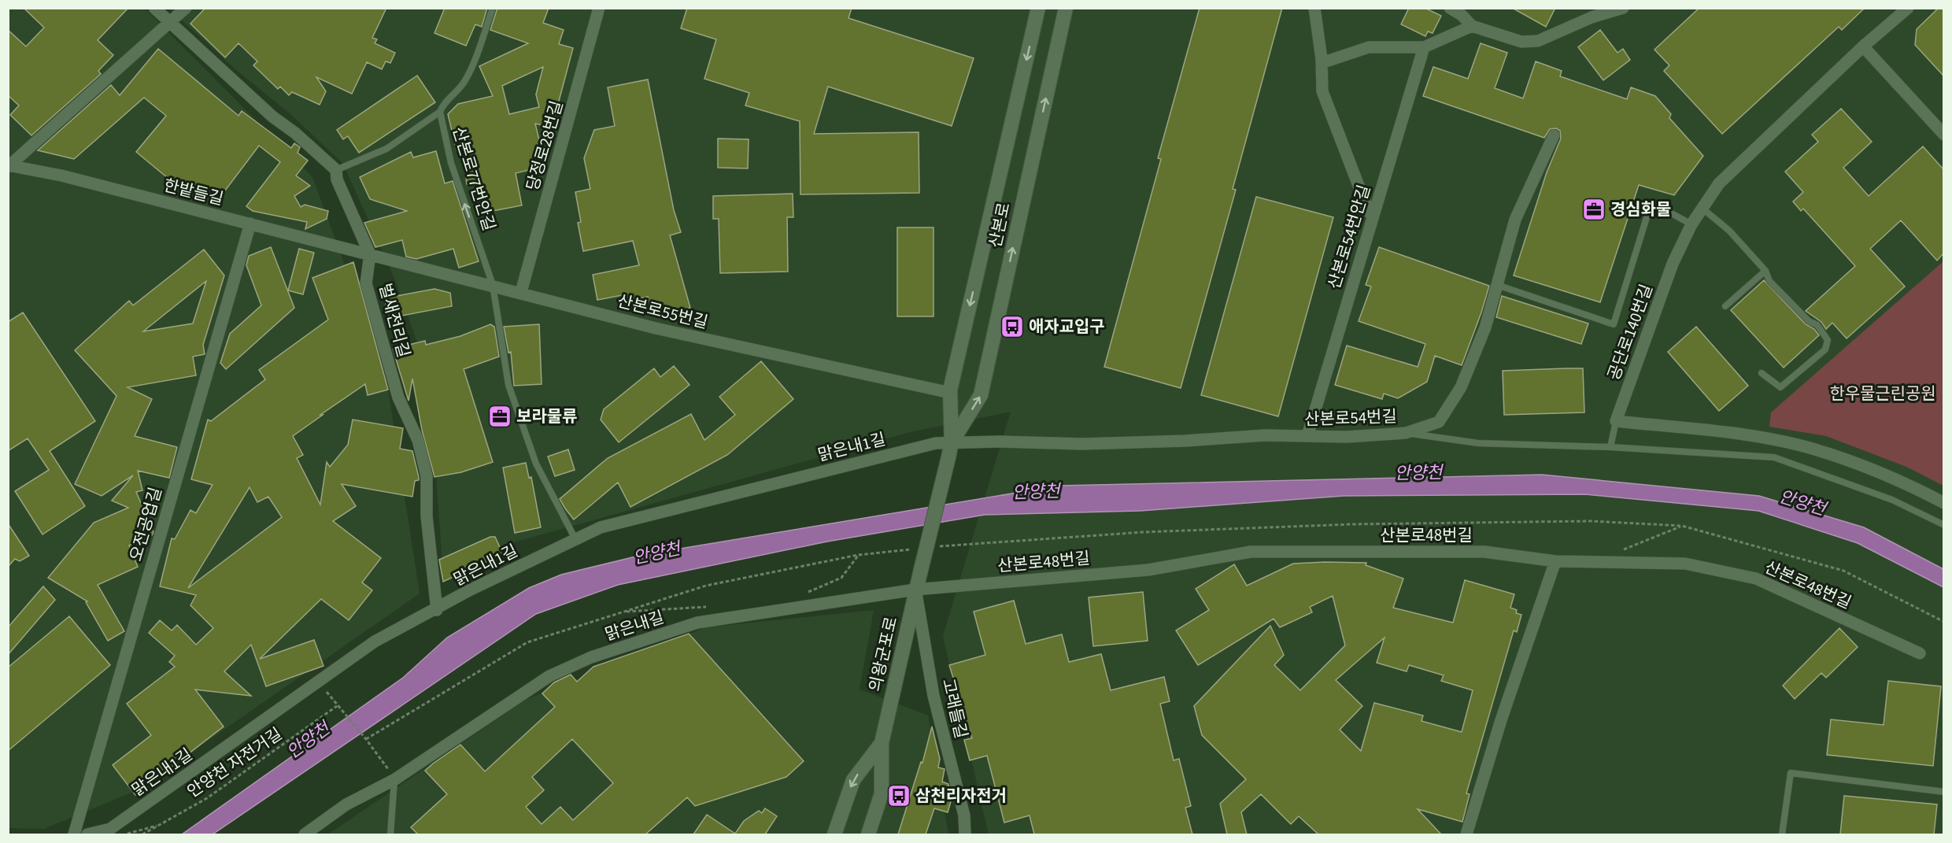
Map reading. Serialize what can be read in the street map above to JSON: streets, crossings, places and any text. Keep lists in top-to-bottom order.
{
  "streets": {
    "street": [
      "당정로28번길",
      "한밭들길",
      "산본로",
      "산본로54번안길",
      "산본로55번길",
      "벌새전리길",
      "공단로140번길",
      "산본로54번길",
      "맑은내1길",
      "오전공업길",
      "산본로48번길",
      "맑은내길",
      "의왕군포로",
      "고래들길"
    ],
    "lane": ["산본로77번안길"],
    "path": ["안양천 자전거길"]
  },
  "crossings": [
    ["당정로28번길", "산본로55번길"],
    ["산본로77번안길", "산본로55번길"],
    ["산본로77번안길", "맑은내1길"],
    ["한밭들길", "산본로55번길"],
    ["한밭들길", "벌새전리길"],
    ["한밭들길", "오전공업길"],
    ["산본로", "산본로55번길"],
    ["산본로", "산본로54번길"],
    ["산본로", "맑은내1길"],
    ["산본로", "의왕군포로"],
    ["산본로54번안길", "산본로54번길"],
    ["산본로55번길", "벌새전리길"],
    ["벌새전리길", "맑은내1길"],
    ["산본로54번길", "맑은내1길"],
    ["산본로48번길", "맑은내길"],
    ["산본로48번길", "의왕군포로"],
    ["산본로48번길", "고래들길"],
    ["맑은내길", "의왕군포로"],
    ["맑은내길", "고래들길"],
    ["의왕군포로", "고래들길"]
  ],
  "water": ["안양천"],
  "parks": ["한우물근린공원"],
  "places": {
    "office": ["경심화물", "보라물류"],
    "bus stop": ["애자교입구", "삼천리자전거"]
  }
}
